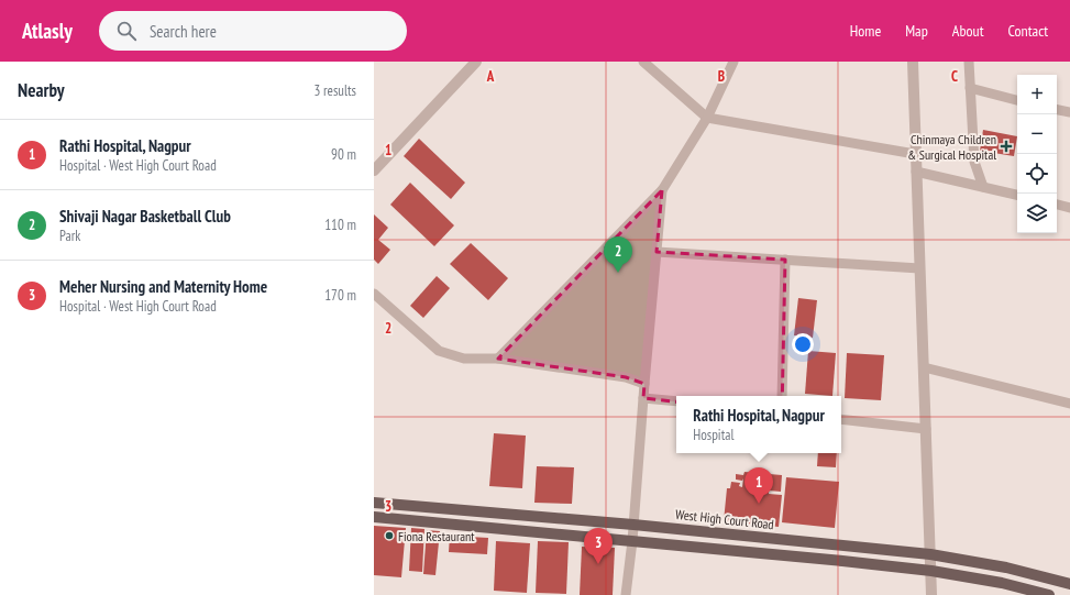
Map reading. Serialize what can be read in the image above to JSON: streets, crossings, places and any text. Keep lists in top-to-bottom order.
{
  "streets": {
    "main road": ["West High Court Road"]
  },
  "places": {
    "health": ["Chinmaya Children & Surgical Hospital"],
    "other": ["Fiona Restaurant"]
  },
  "page": {
    "header": "Atlasly",
    "search": "Search here",
    "nav": [
      "Home",
      "Map",
      "About",
      "Contact"
    ],
    "heading": ["Nearby", "3 results"],
    "map_buttons": ["+", "−"],
    "list": [
      {
        "mark": "1",
        "name": "Rathi Hospital, Nagpur",
        "note": "Hospital · West High Court Road",
        "value": "90 m"
      },
      {
        "mark": "2",
        "name": "Shivaji Nagar Basketball Club",
        "note": "Park",
        "value": "110 m"
      },
      {
        "mark": "3",
        "name": "Meher Nursing and Maternity Home",
        "note": "Hospital · West High Court Road",
        "value": "170 m"
      }
    ],
    "pins": ["2", "1", "3"],
    "popup": ["Rathi Hospital, Nagpur", "Hospital"]
  },
  "grid": {
    "columns": ["A", "B", "C"],
    "rows": ["1", "2", "3"]
  }
}
